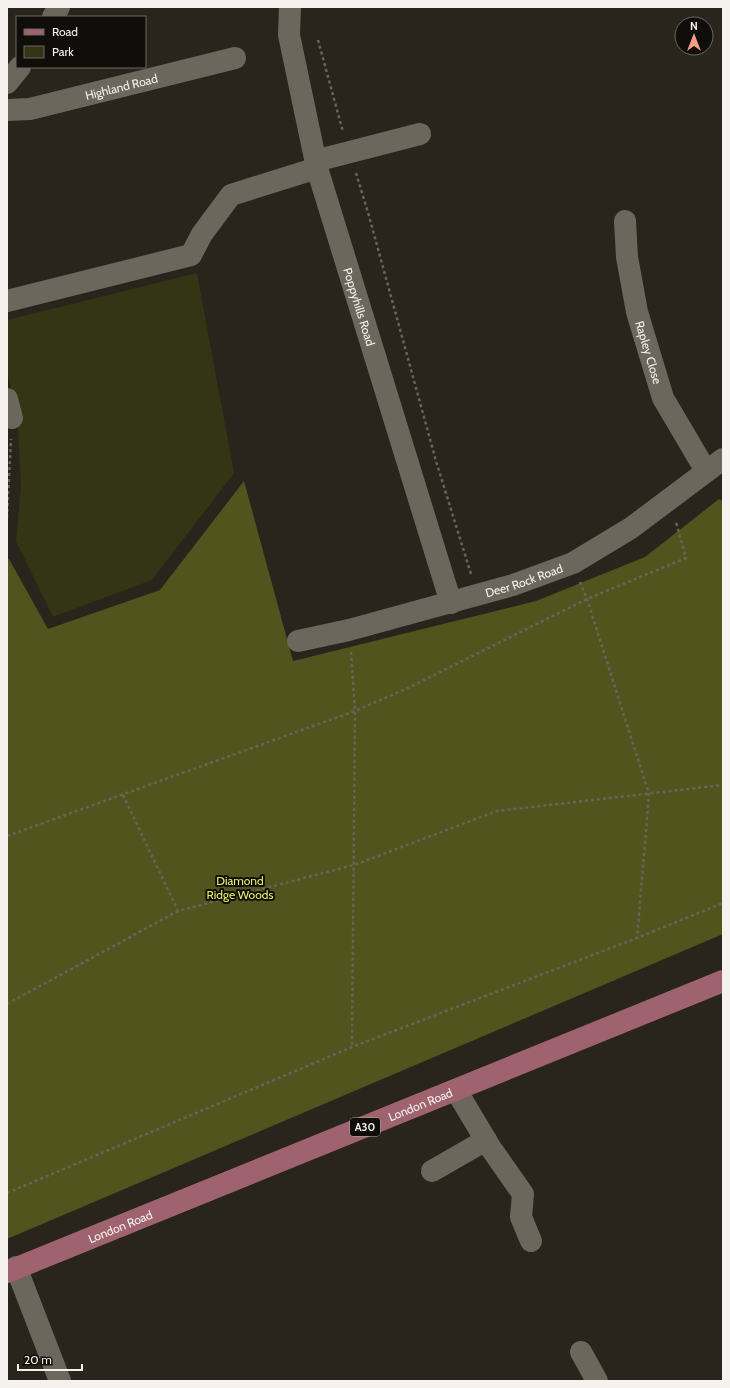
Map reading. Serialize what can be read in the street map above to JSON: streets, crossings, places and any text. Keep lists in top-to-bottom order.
{
  "streets": {
    "main road": ["London Road", "A30"],
    "street": [
      "Highland Road",
      "Poppyhills Road",
      "Rapley Close",
      "Deer Rock Road"
    ]
  },
  "crossings": [
    ["Poppyhills Road", "Deer Rock Road"],
    ["Rapley Close", "Deer Rock Road"]
  ],
  "parks": ["Diamond Ridge Woods"],
  "legend": ["Road", "Park"],
  "scale_bar": "20 m",
  "north": "top"
}
